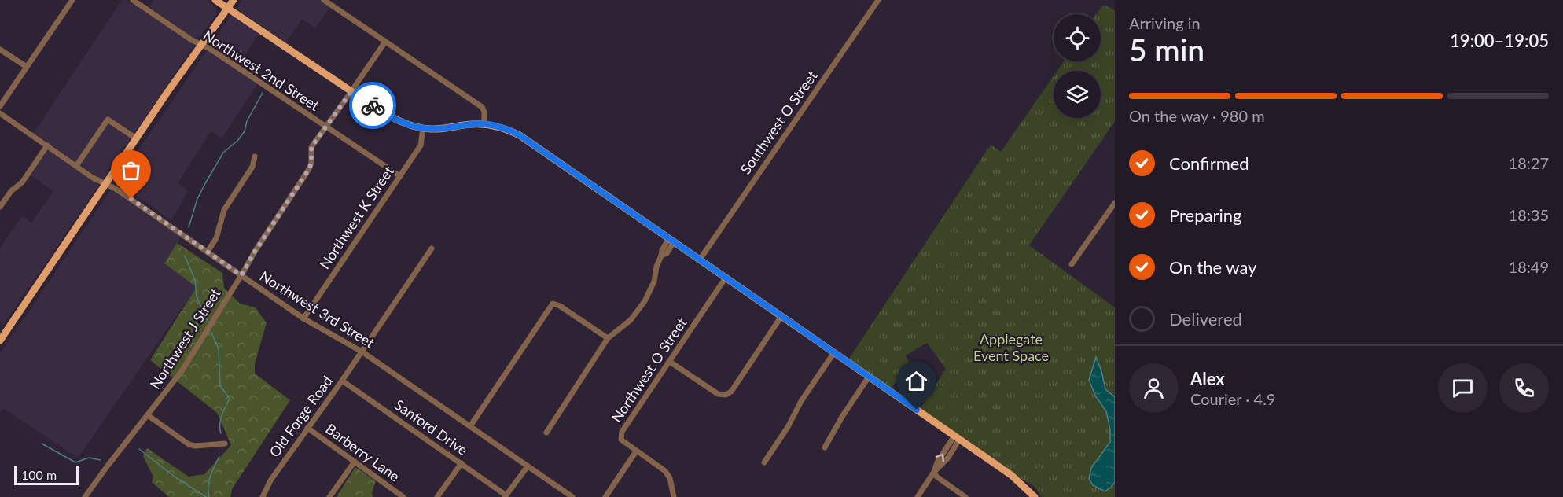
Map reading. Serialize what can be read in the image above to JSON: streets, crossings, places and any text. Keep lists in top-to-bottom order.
{
  "streets": {
    "street": [
      "Northwest 2nd Street",
      "Southwest O Street",
      "Northwest K Street",
      "Northwest 3rd Street",
      "Northwest J Street",
      "Northwest O Street",
      "Old Forge Road",
      "Sanford Drive",
      "Barberry Lane"
    ]
  },
  "crossings": [
    ["Northwest 2nd Street", "Northwest K Street"],
    ["Northwest 2nd Street", "Northwest J Street"],
    ["Northwest K Street", "Northwest 3rd Street"],
    ["Northwest 3rd Street", "Northwest J Street"],
    ["Northwest 3rd Street", "Old Forge Road"],
    ["Old Forge Road", "Sanford Drive"],
    ["Old Forge Road", "Barberry Lane"]
  ],
  "parks": ["Applegate Event Space"],
  "scale_bar": "100 m",
  "page": {
    "heading": ["5 min", "Arriving in", "19:00–19:05"],
    "panel": ["Alex", "Courier · 4.9"],
    "bar": "On the way · 980 m",
    "list": [
      ["Confirmed", "18:27"],
      ["Preparing", "18:35"],
      ["On the way", "18:49"],
      "Delivered"
    ],
    "scale": "100 m"
  }
}
